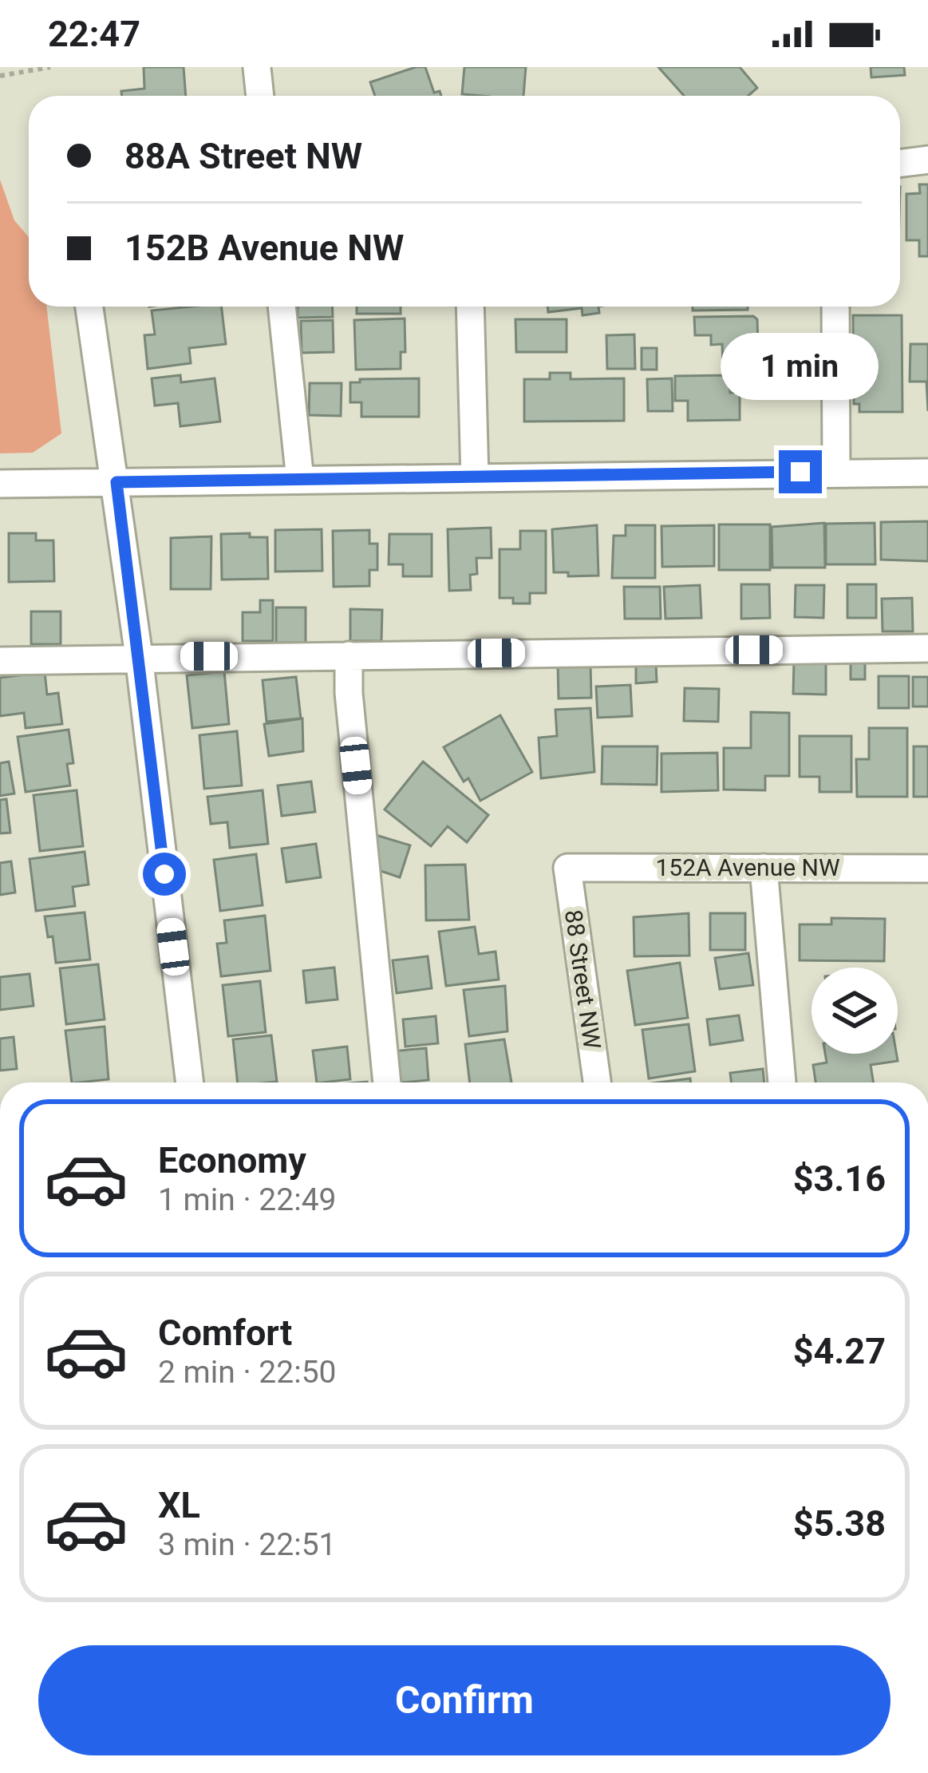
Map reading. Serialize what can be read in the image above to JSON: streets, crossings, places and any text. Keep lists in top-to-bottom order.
{
  "streets": {
    "street": ["152A Avenue NW", "88 Street NW"]
  },
  "crossings": [
    ["152A Avenue NW", "88 Street NW"]
  ],
  "page": {
    "status": "22:47",
    "banner": ["88A Street NW", "152B Avenue NW"],
    "bubble": "1 min",
    "list": [
      {
        "name": "Economy",
        "note": "1 min · 22:49",
        "value": "$3.16"
      },
      {
        "name": "Comfort",
        "note": "2 min · 22:50",
        "value": "$4.27"
      },
      {
        "name": "XL",
        "note": "3 min · 22:51",
        "value": "$5.38"
      }
    ],
    "buttons": "Confirm"
  }
}
